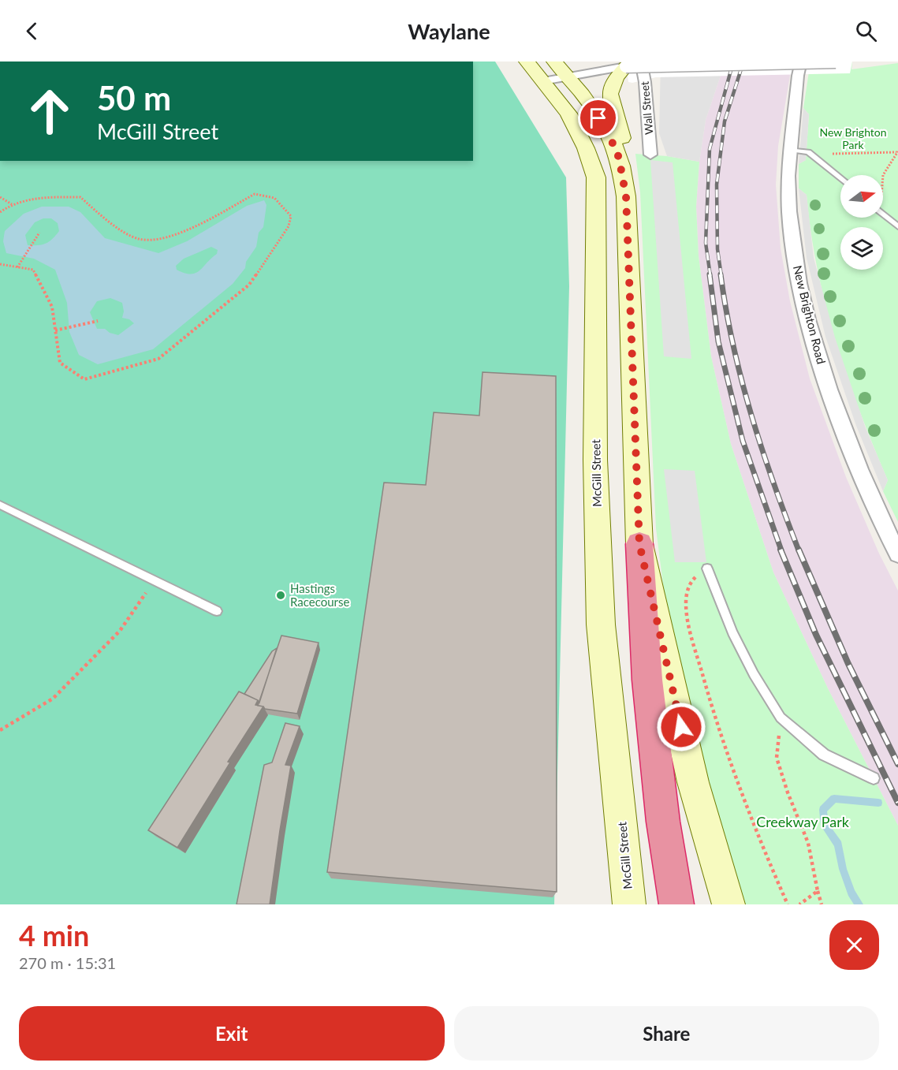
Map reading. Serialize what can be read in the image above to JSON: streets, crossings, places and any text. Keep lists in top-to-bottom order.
{
  "streets": {
    "main road": ["McGill Street"],
    "street": ["Wall Street", "New Brighton Road"]
  },
  "parks": ["New Brighton Park", "Creekway Park"],
  "places": ["Hastings Racecourse"],
  "north": "right",
  "page": {
    "header": "Waylane",
    "turn": ["50 m", "McGill Street"],
    "heading": ["4 min", "270 m · 15:31"],
    "buttons": ["Exit", "Share"]
  }
}
